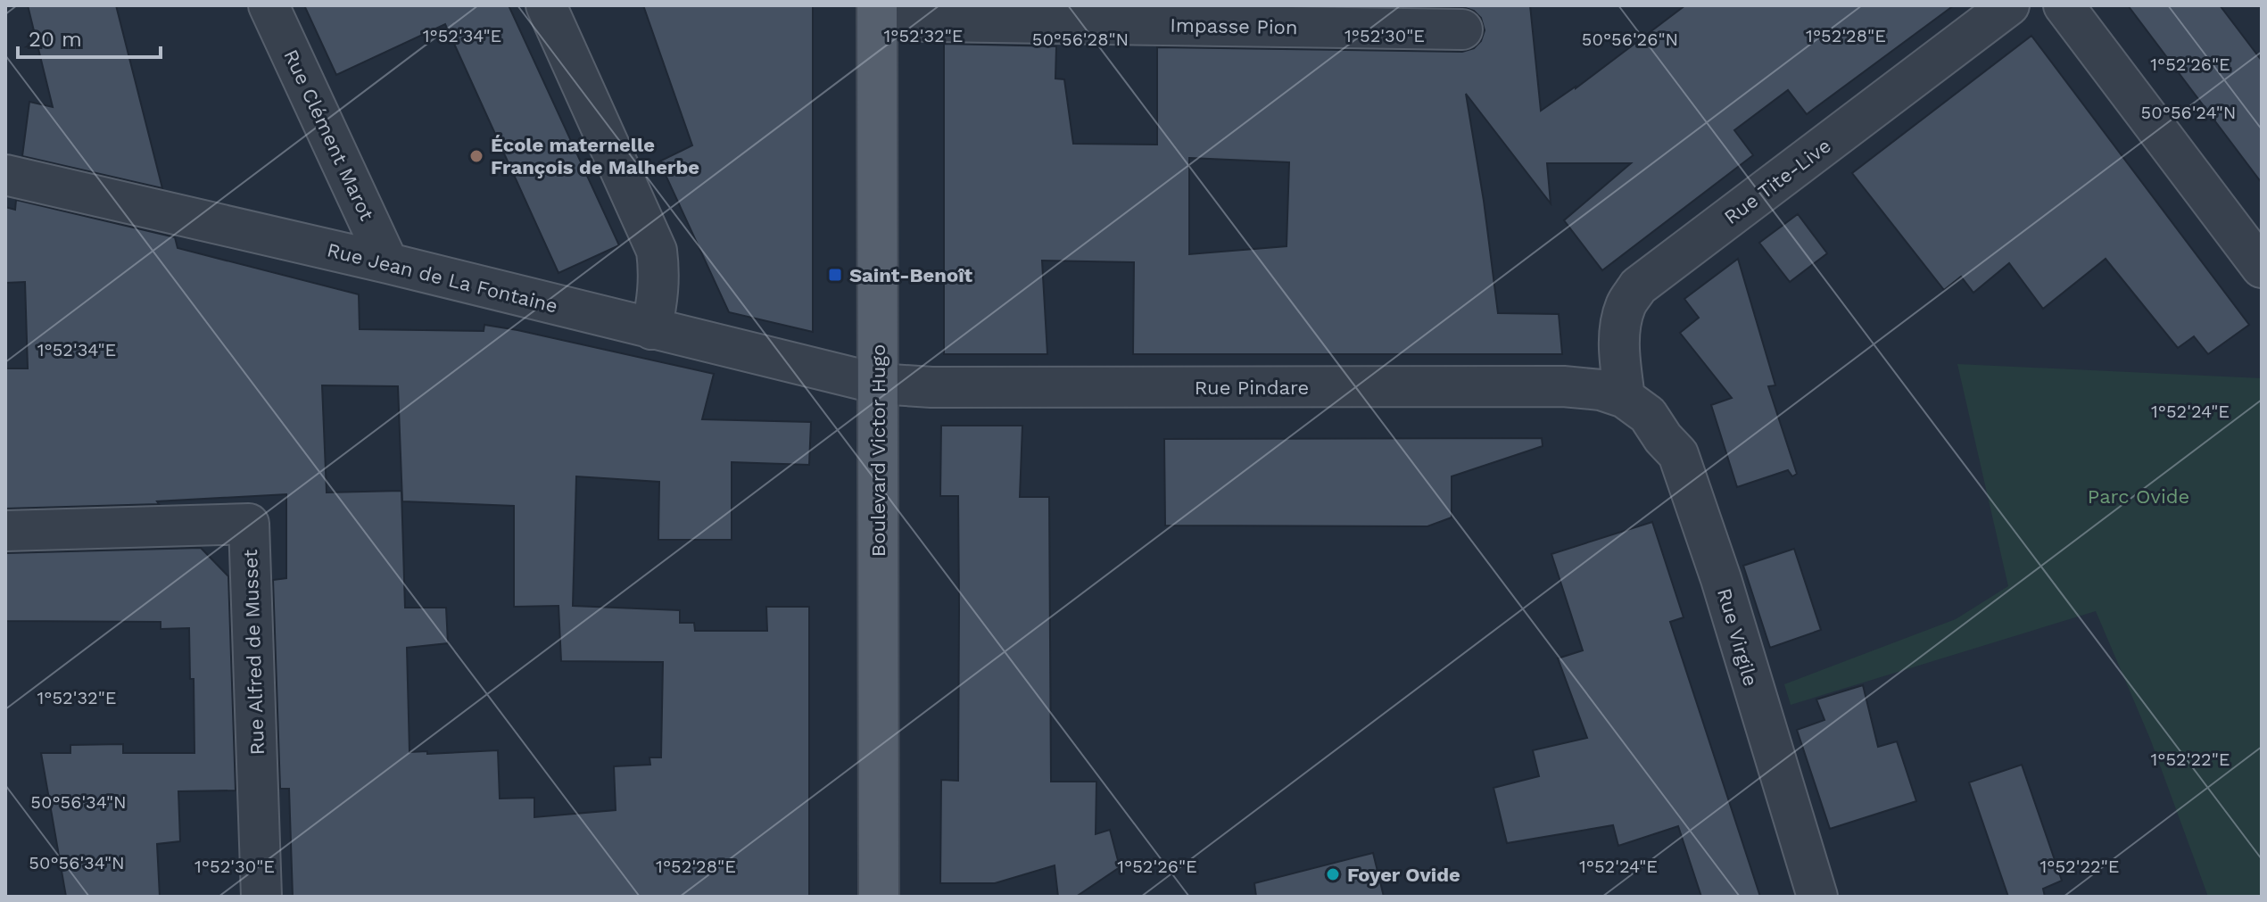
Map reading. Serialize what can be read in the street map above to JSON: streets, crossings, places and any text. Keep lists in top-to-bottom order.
{
  "streets": {
    "main road": ["Boulevard Victor Hugo"],
    "street": [
      "Impasse Pion",
      "Rue Clément Marot",
      "Rue Tite-Live",
      "Rue Jean de La Fontaine",
      "Rue Pindare",
      "Rue Virgile",
      "Rue Alfred de Musset"
    ]
  },
  "crossings": [
    ["Impasse Pion", "Boulevard Victor Hugo"],
    ["Rue Clément Marot", "Rue Jean de La Fontaine"],
    ["Rue Tite-Live", "Rue Pindare"],
    ["Rue Tite-Live", "Rue Virgile"],
    ["Rue Jean de La Fontaine", "Rue Pindare"],
    ["Rue Jean de La Fontaine", "Boulevard Victor Hugo"],
    ["Rue Pindare", "Boulevard Victor Hugo"],
    ["Rue Pindare", "Rue Virgile"]
  ],
  "parks": ["Parc Ovide"],
  "places": {
    "other": ["École maternelle François de Malherbe", "Foyer Ovide"],
    "transit": ["Saint-Benoît"]
  },
  "scale_bar": "20 m",
  "coordinates": [
    "1°52'32\"E",
    "1°52'34\"E",
    "1°52'30\"E",
    "1°52'28\"E",
    "50°56'28\"N",
    "50°56'26\"N",
    "1°52'26\"E",
    "50°56'24\"N",
    "1°52'24\"E",
    "1°52'22\"E",
    "50°56'34\"N"
  ]
}
